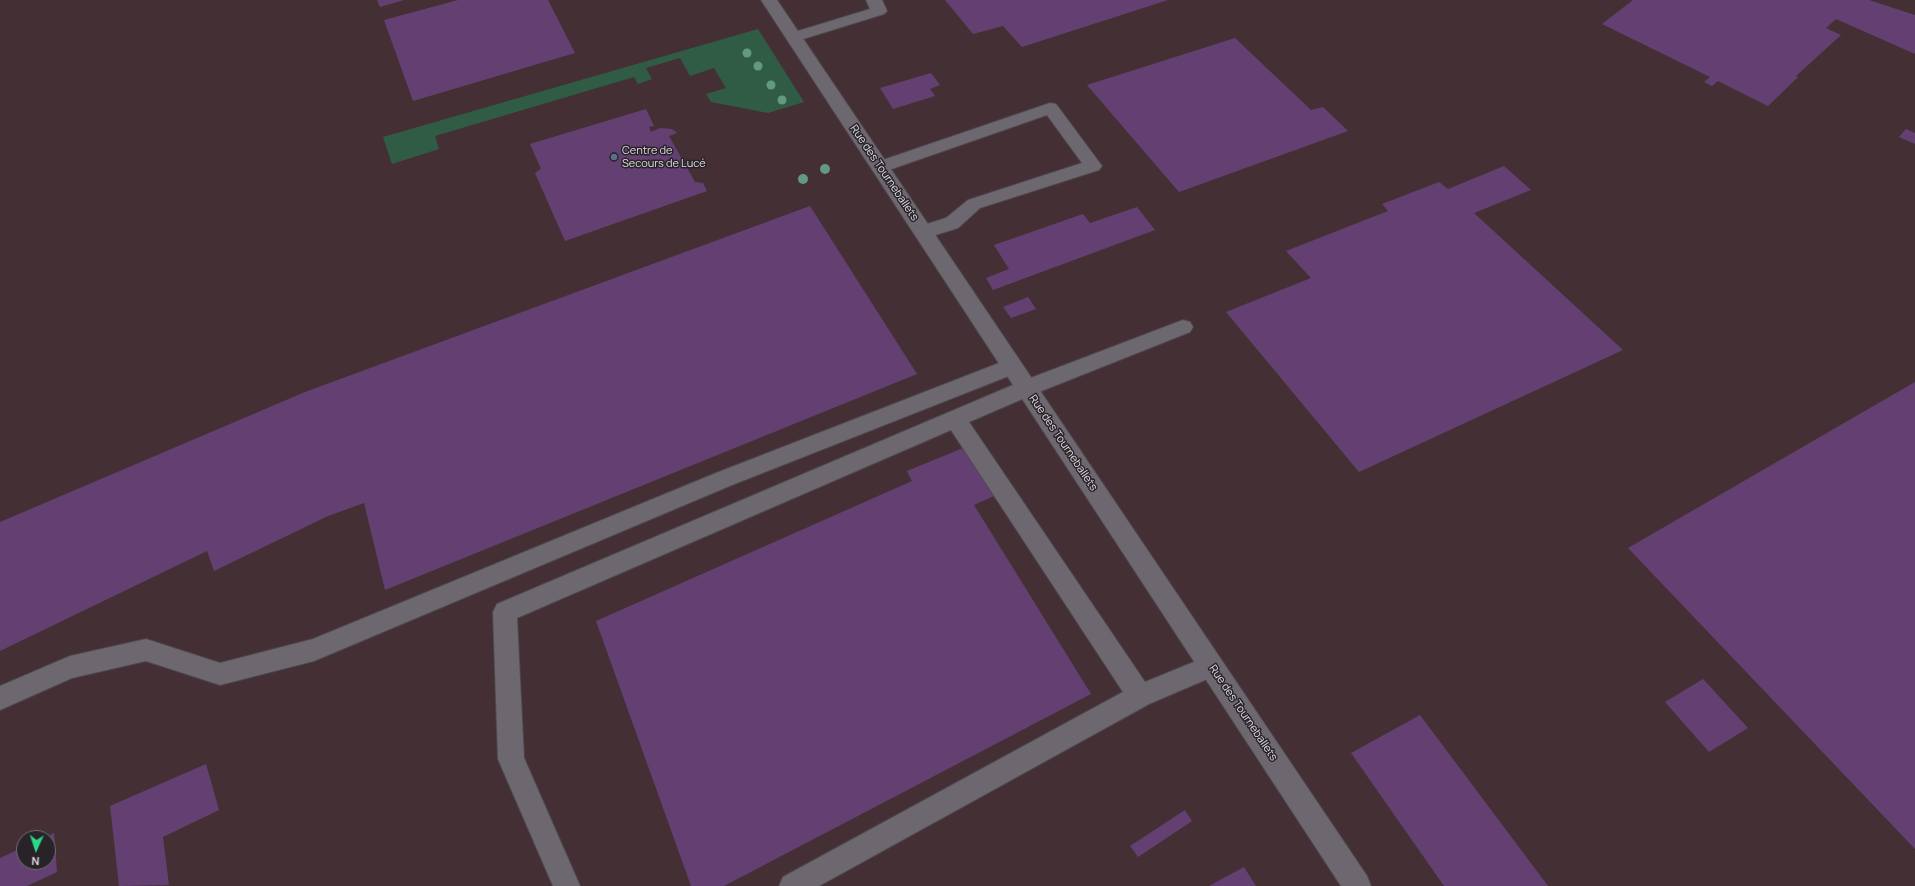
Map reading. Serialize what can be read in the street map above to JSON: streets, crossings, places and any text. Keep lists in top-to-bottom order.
{
  "streets": {
    "street": ["Rue des Tourneballets"]
  },
  "places": ["Centre de Secours de Lucé"],
  "north": "bottom"
}
